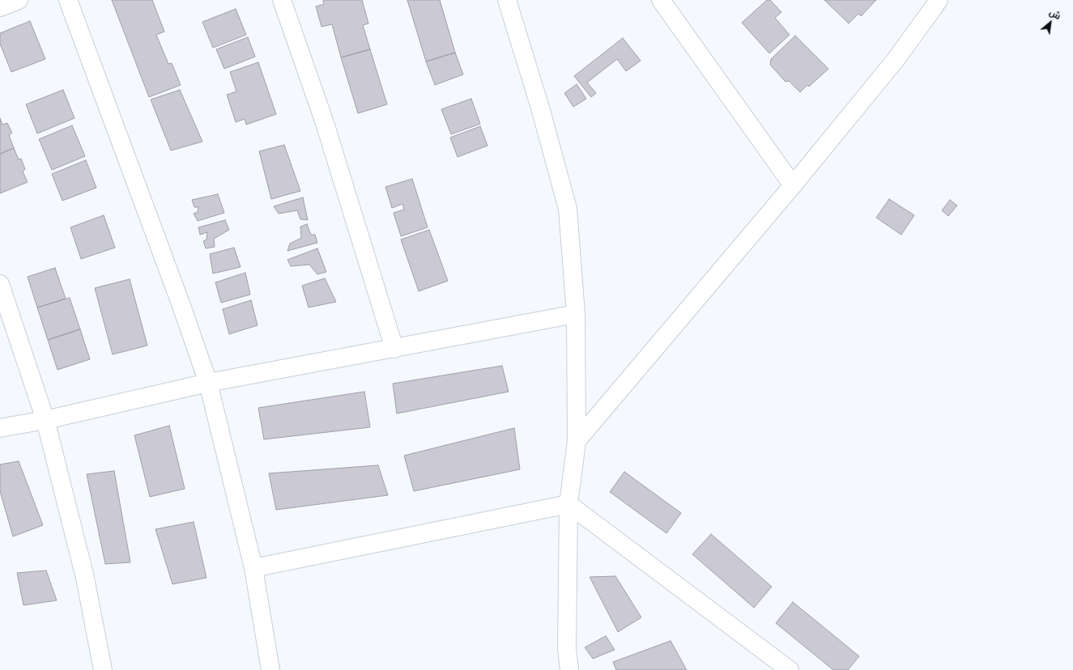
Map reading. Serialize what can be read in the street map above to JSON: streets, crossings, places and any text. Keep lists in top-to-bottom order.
{
  "north": "top right"
}
